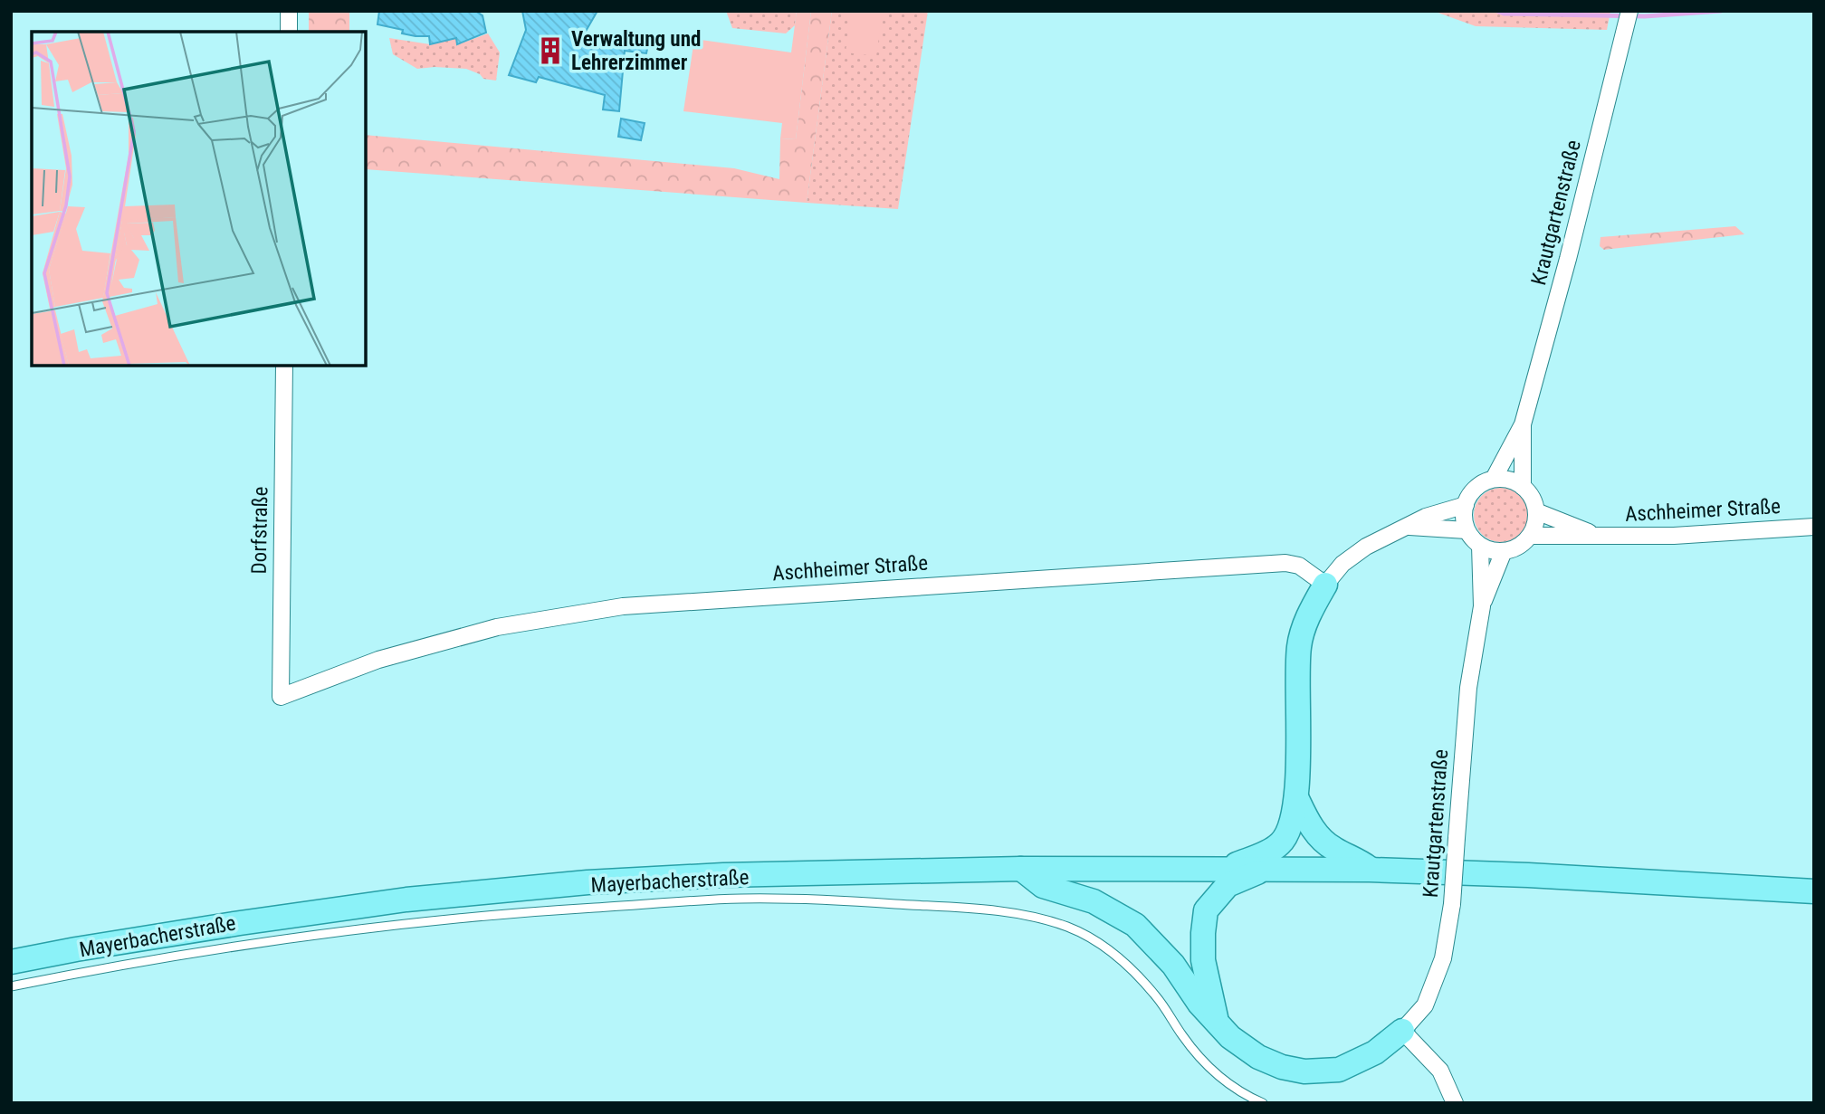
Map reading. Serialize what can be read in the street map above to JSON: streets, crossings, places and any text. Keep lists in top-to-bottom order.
{
  "streets": {
    "street": ["Krautgartenstraße", "Aschheimer Straße", "Dorfstraße"],
    "lane": ["Mayerbacherstraße"]
  },
  "crossings": [
    ["Krautgartenstraße", "Aschheimer Straße"],
    ["Aschheimer Straße", "Dorfstraße"]
  ],
  "places": {
    "building": ["Verwaltung und Lehrerzimmer"]
  }
}
